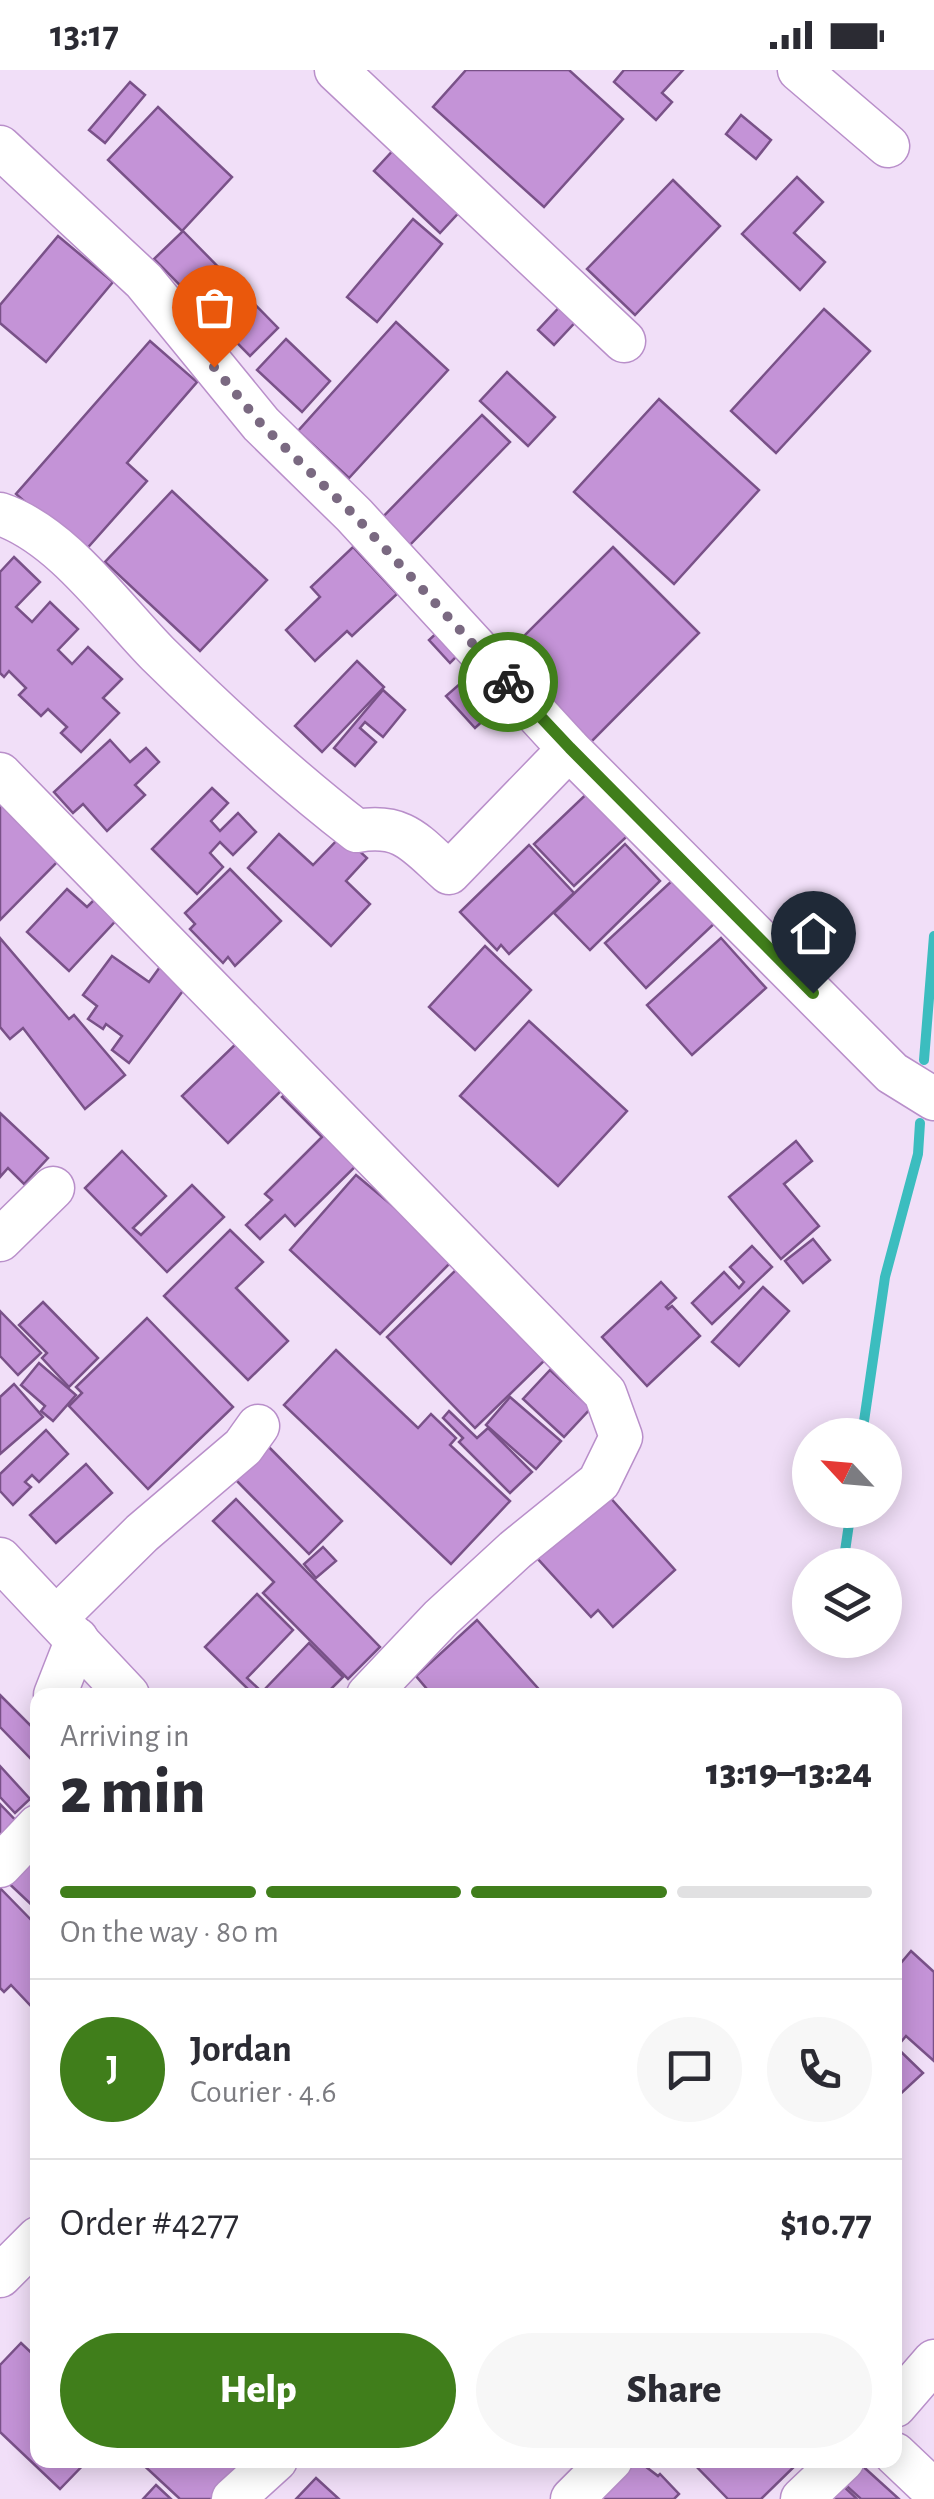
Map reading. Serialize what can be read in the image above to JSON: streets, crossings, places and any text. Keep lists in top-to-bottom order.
{
  "north": "top left",
  "page": {
    "status": "13:17",
    "heading": ["2 min", "Arriving in", "13:19–13:24"],
    "panel": [
      "Jordan",
      "Courier · 4.6",
      "Order #4277",
      "$10.77"
    ],
    "bar": "On the way · 80 m",
    "round": "J",
    "buttons": ["Help", "Share"]
  }
}
